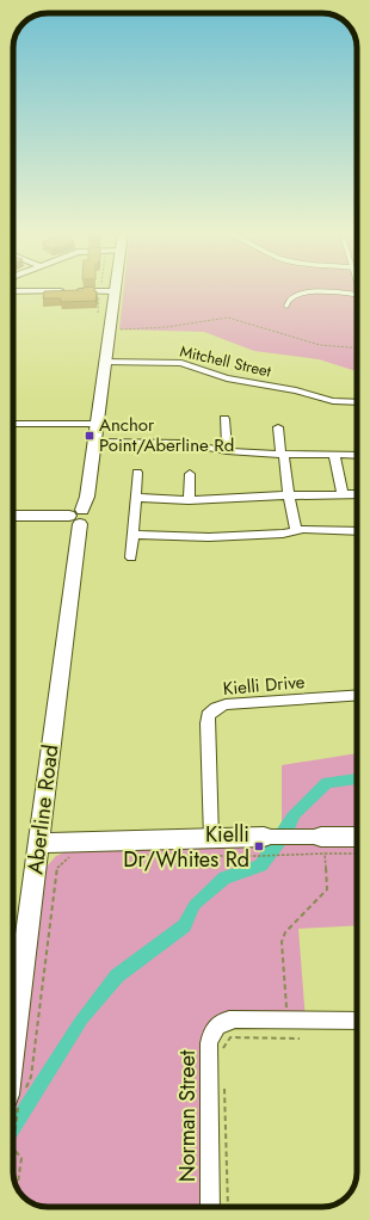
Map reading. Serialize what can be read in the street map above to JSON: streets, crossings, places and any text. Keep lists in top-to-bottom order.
{
  "streets": {
    "street": [
      "Mitchell Street",
      "Kielli Drive",
      "Aberline Road",
      "Norman Street"
    ]
  },
  "crossings": [
    ["Mitchell Street", "Aberline Road"]
  ],
  "places": {
    "transit": ["Anchor Point/Aberline Rd", "Kielli Dr/Whites Rd"]
  }
}
